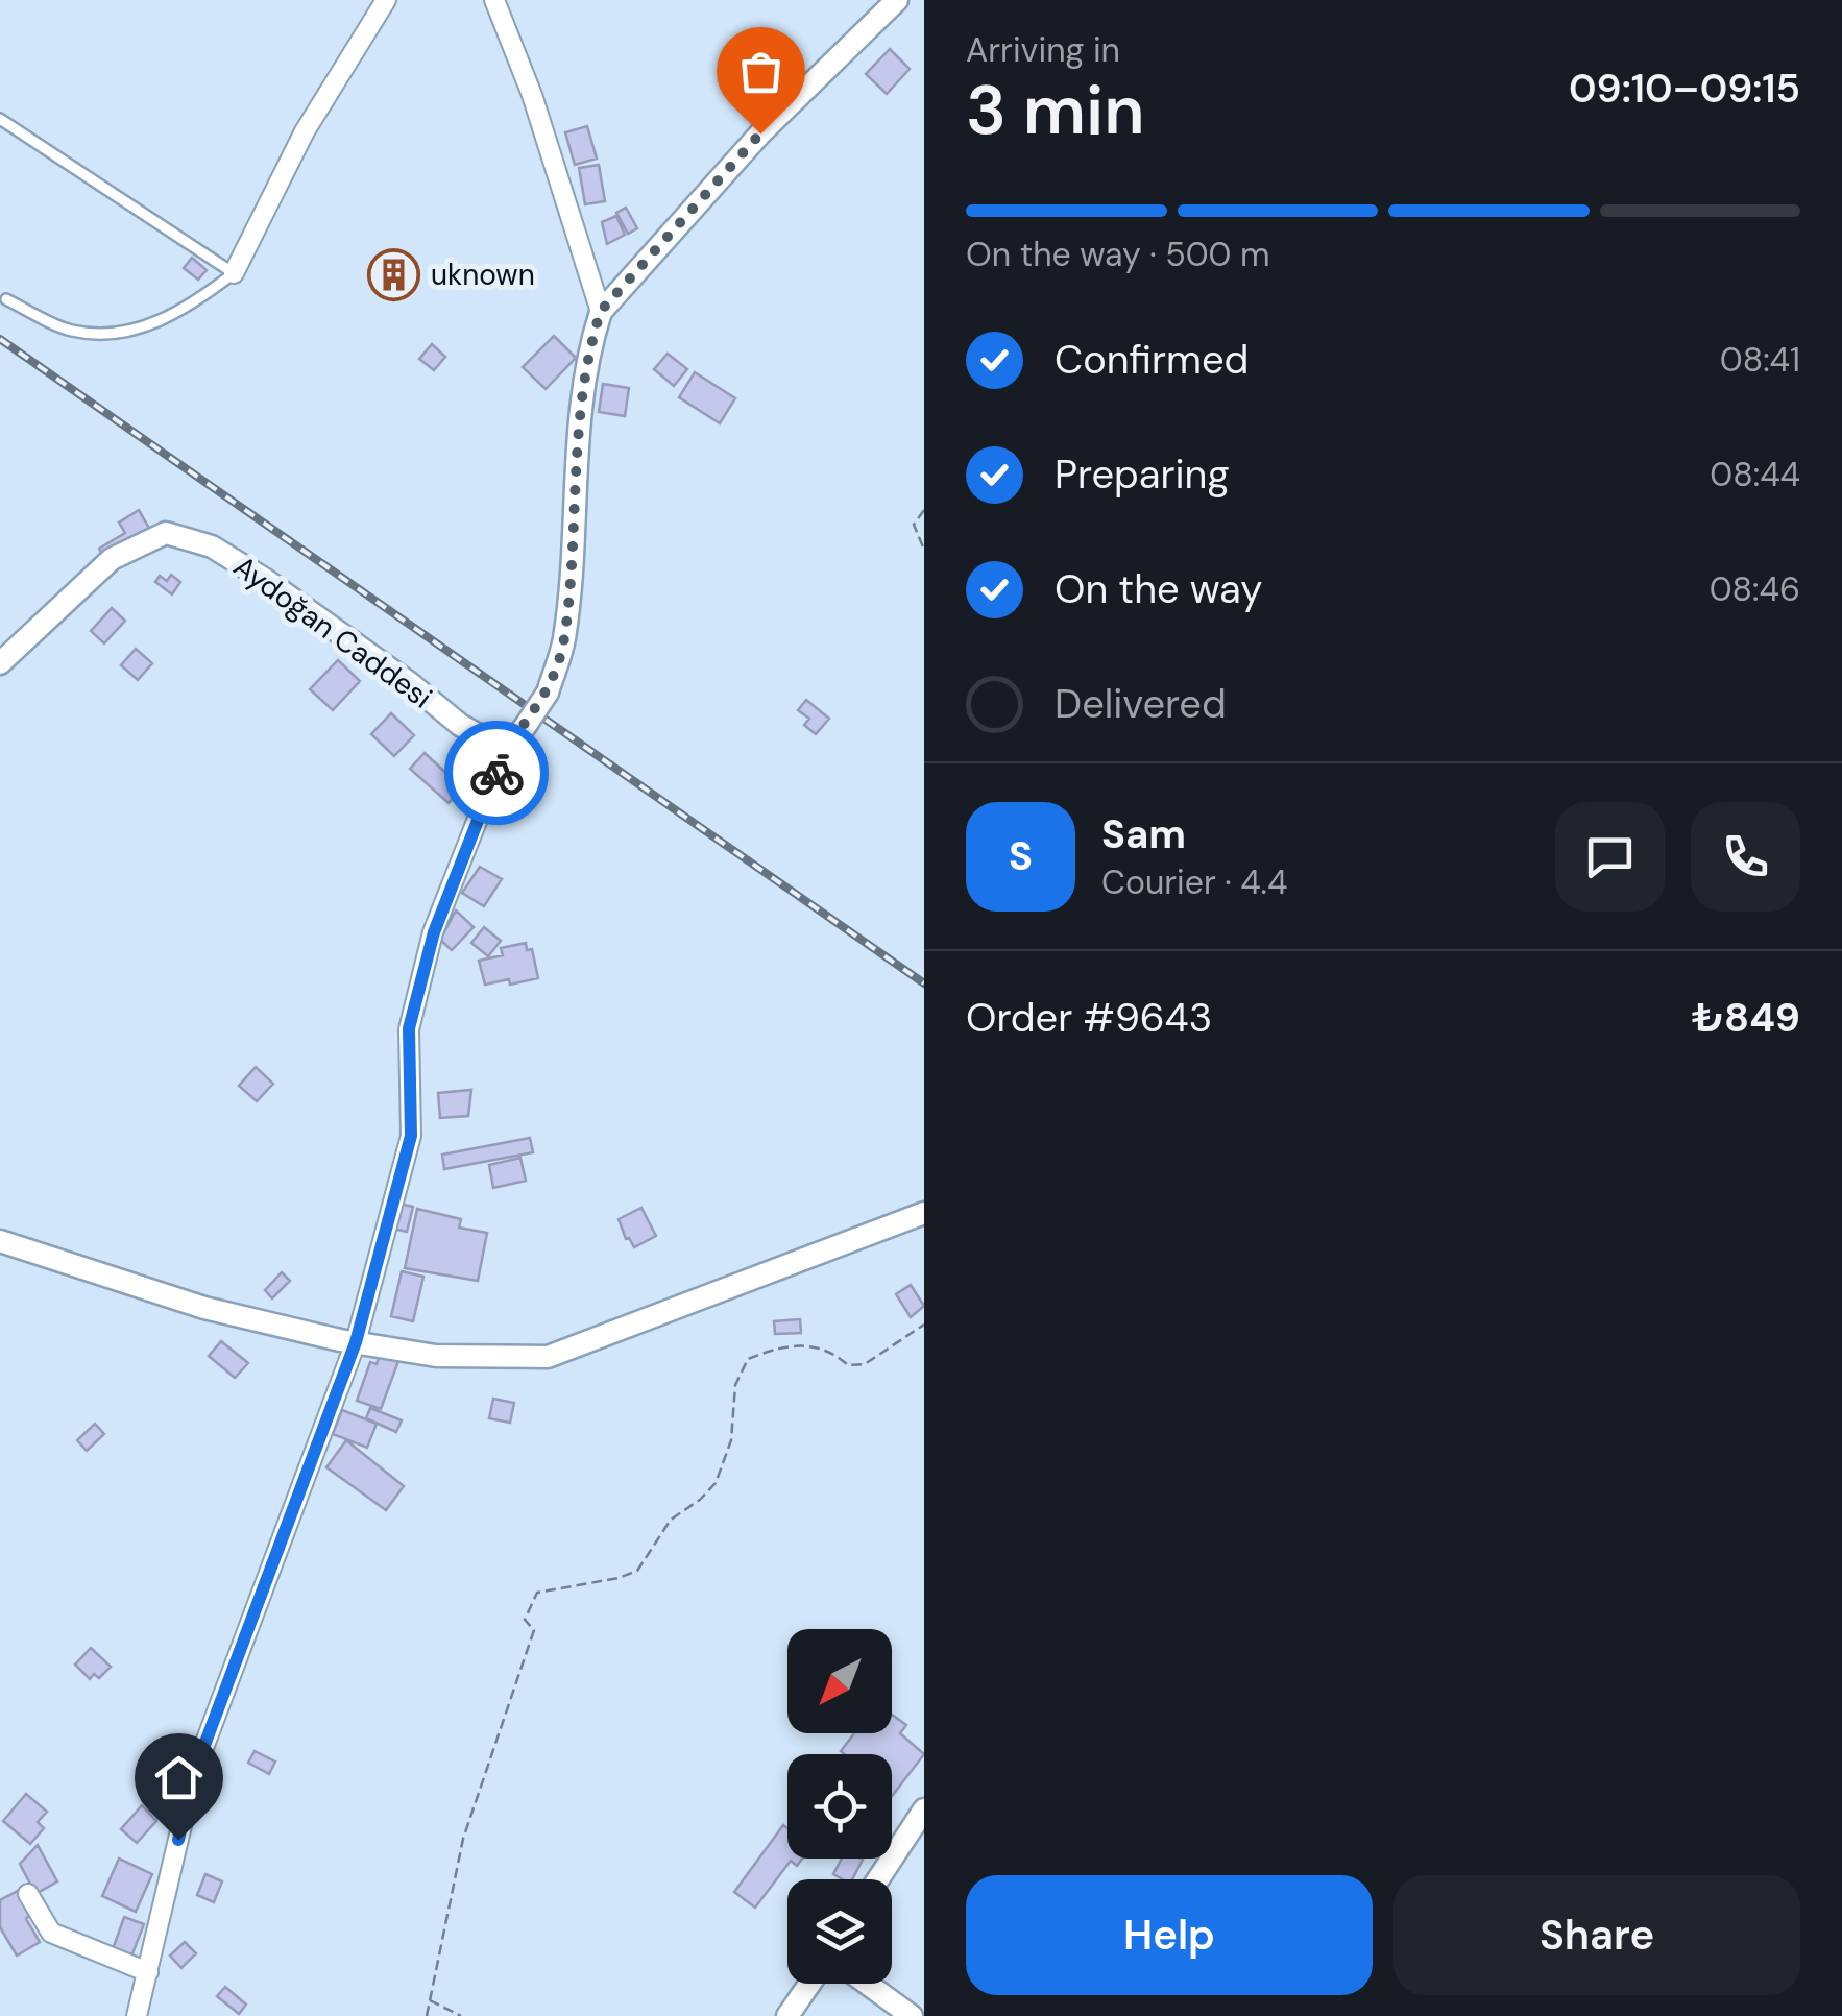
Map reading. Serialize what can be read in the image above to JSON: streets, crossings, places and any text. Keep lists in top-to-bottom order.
{
  "streets": {
    "street": ["Aydoğan Caddesi"]
  },
  "places": {
    "building": ["uknown"]
  },
  "north": "bottom left",
  "page": {
    "heading": ["3 min", "Arriving in", "09:10–09:15"],
    "panel": [
      "Sam",
      "Courier · 4.4",
      "Order #9643",
      "₺849"
    ],
    "bar": "On the way · 500 m",
    "list": [
      ["Confirmed", "08:41"],
      ["Preparing", "08:44"],
      ["On the way", "08:46"],
      "Delivered"
    ],
    "round": "S",
    "buttons": ["Help", "Share"]
  }
}
